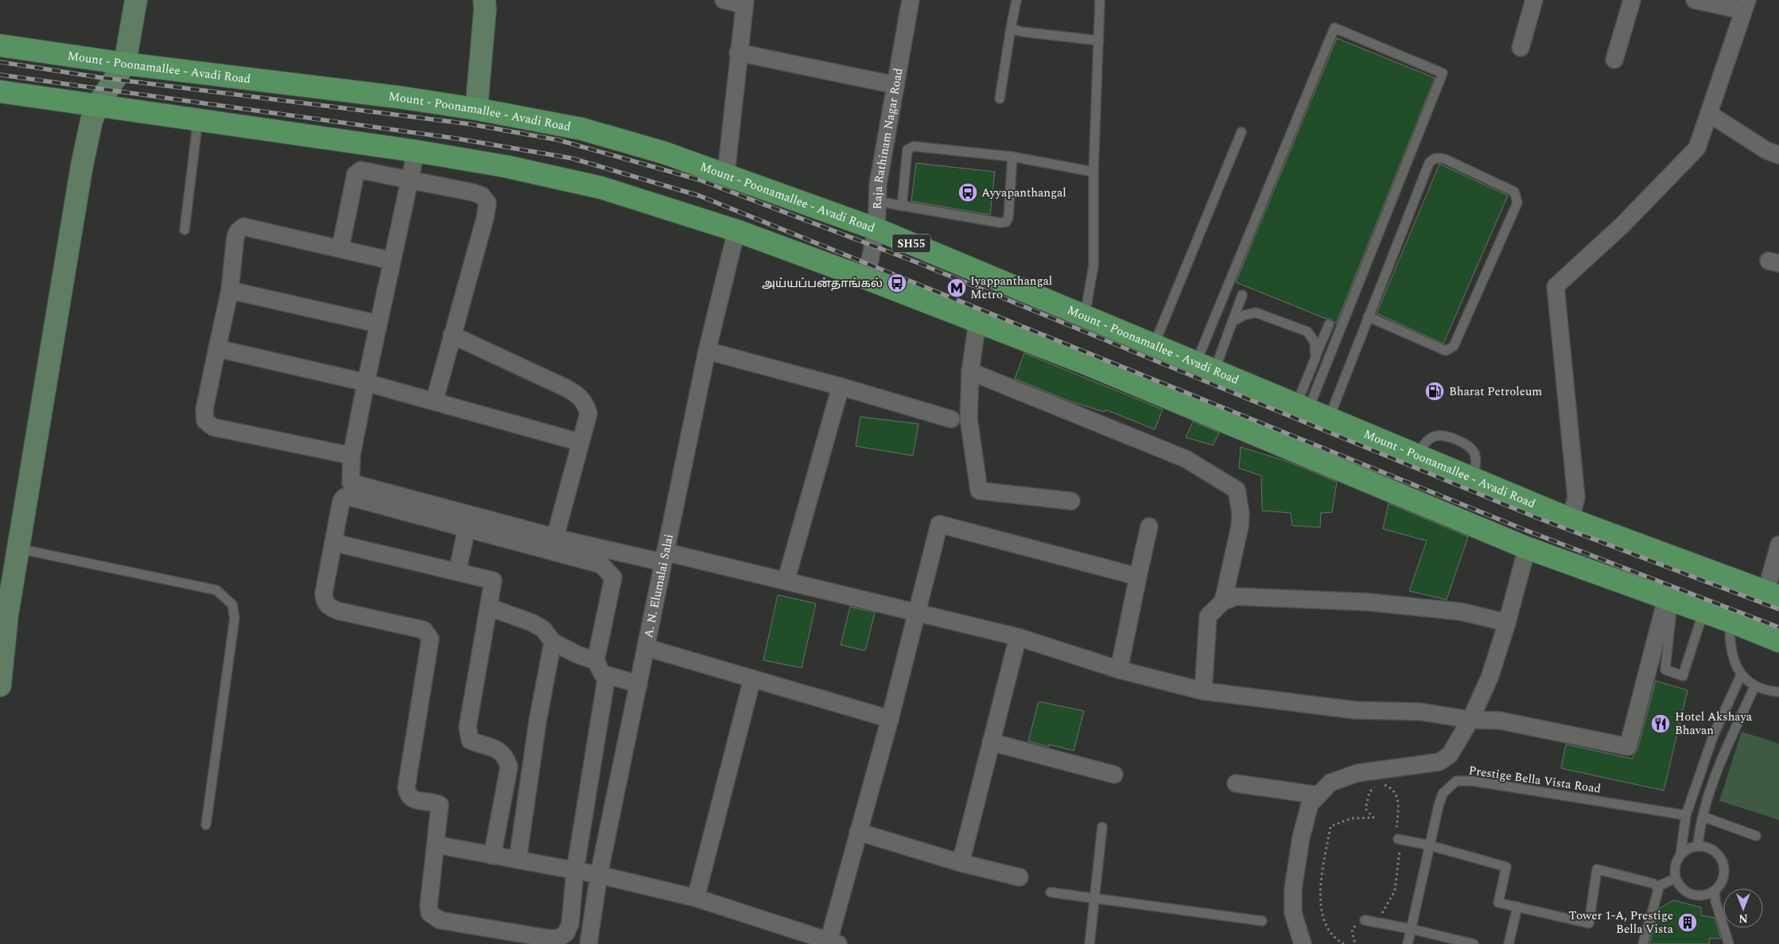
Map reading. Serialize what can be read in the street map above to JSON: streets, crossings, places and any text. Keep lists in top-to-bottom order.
{
  "streets": {
    "main road": ["Mount - Poonamallee - Avadi Road", "SH55"],
    "street": ["Raja Rathinam Nagar Road", "A. N. Elumalai Salai"],
    "lane": ["Prestige Bella Vista Road"]
  },
  "crossings": [
    ["Mount - Poonamallee - Avadi Road", "Raja Rathinam Nagar Road"]
  ],
  "places": {
    "bus stop": ["Ayyapanthangal", "அய்யப்பன்தாங்கல்"],
    "metro station": ["Iyappanthangal Metro"],
    "fuel station": ["Bharat Petroleum"],
    "restaurant": ["Hotel Akshaya Bhavan"],
    "building": ["Tower 1-A, Prestige Bella Vista"]
  },
  "north": "bottom"
}
